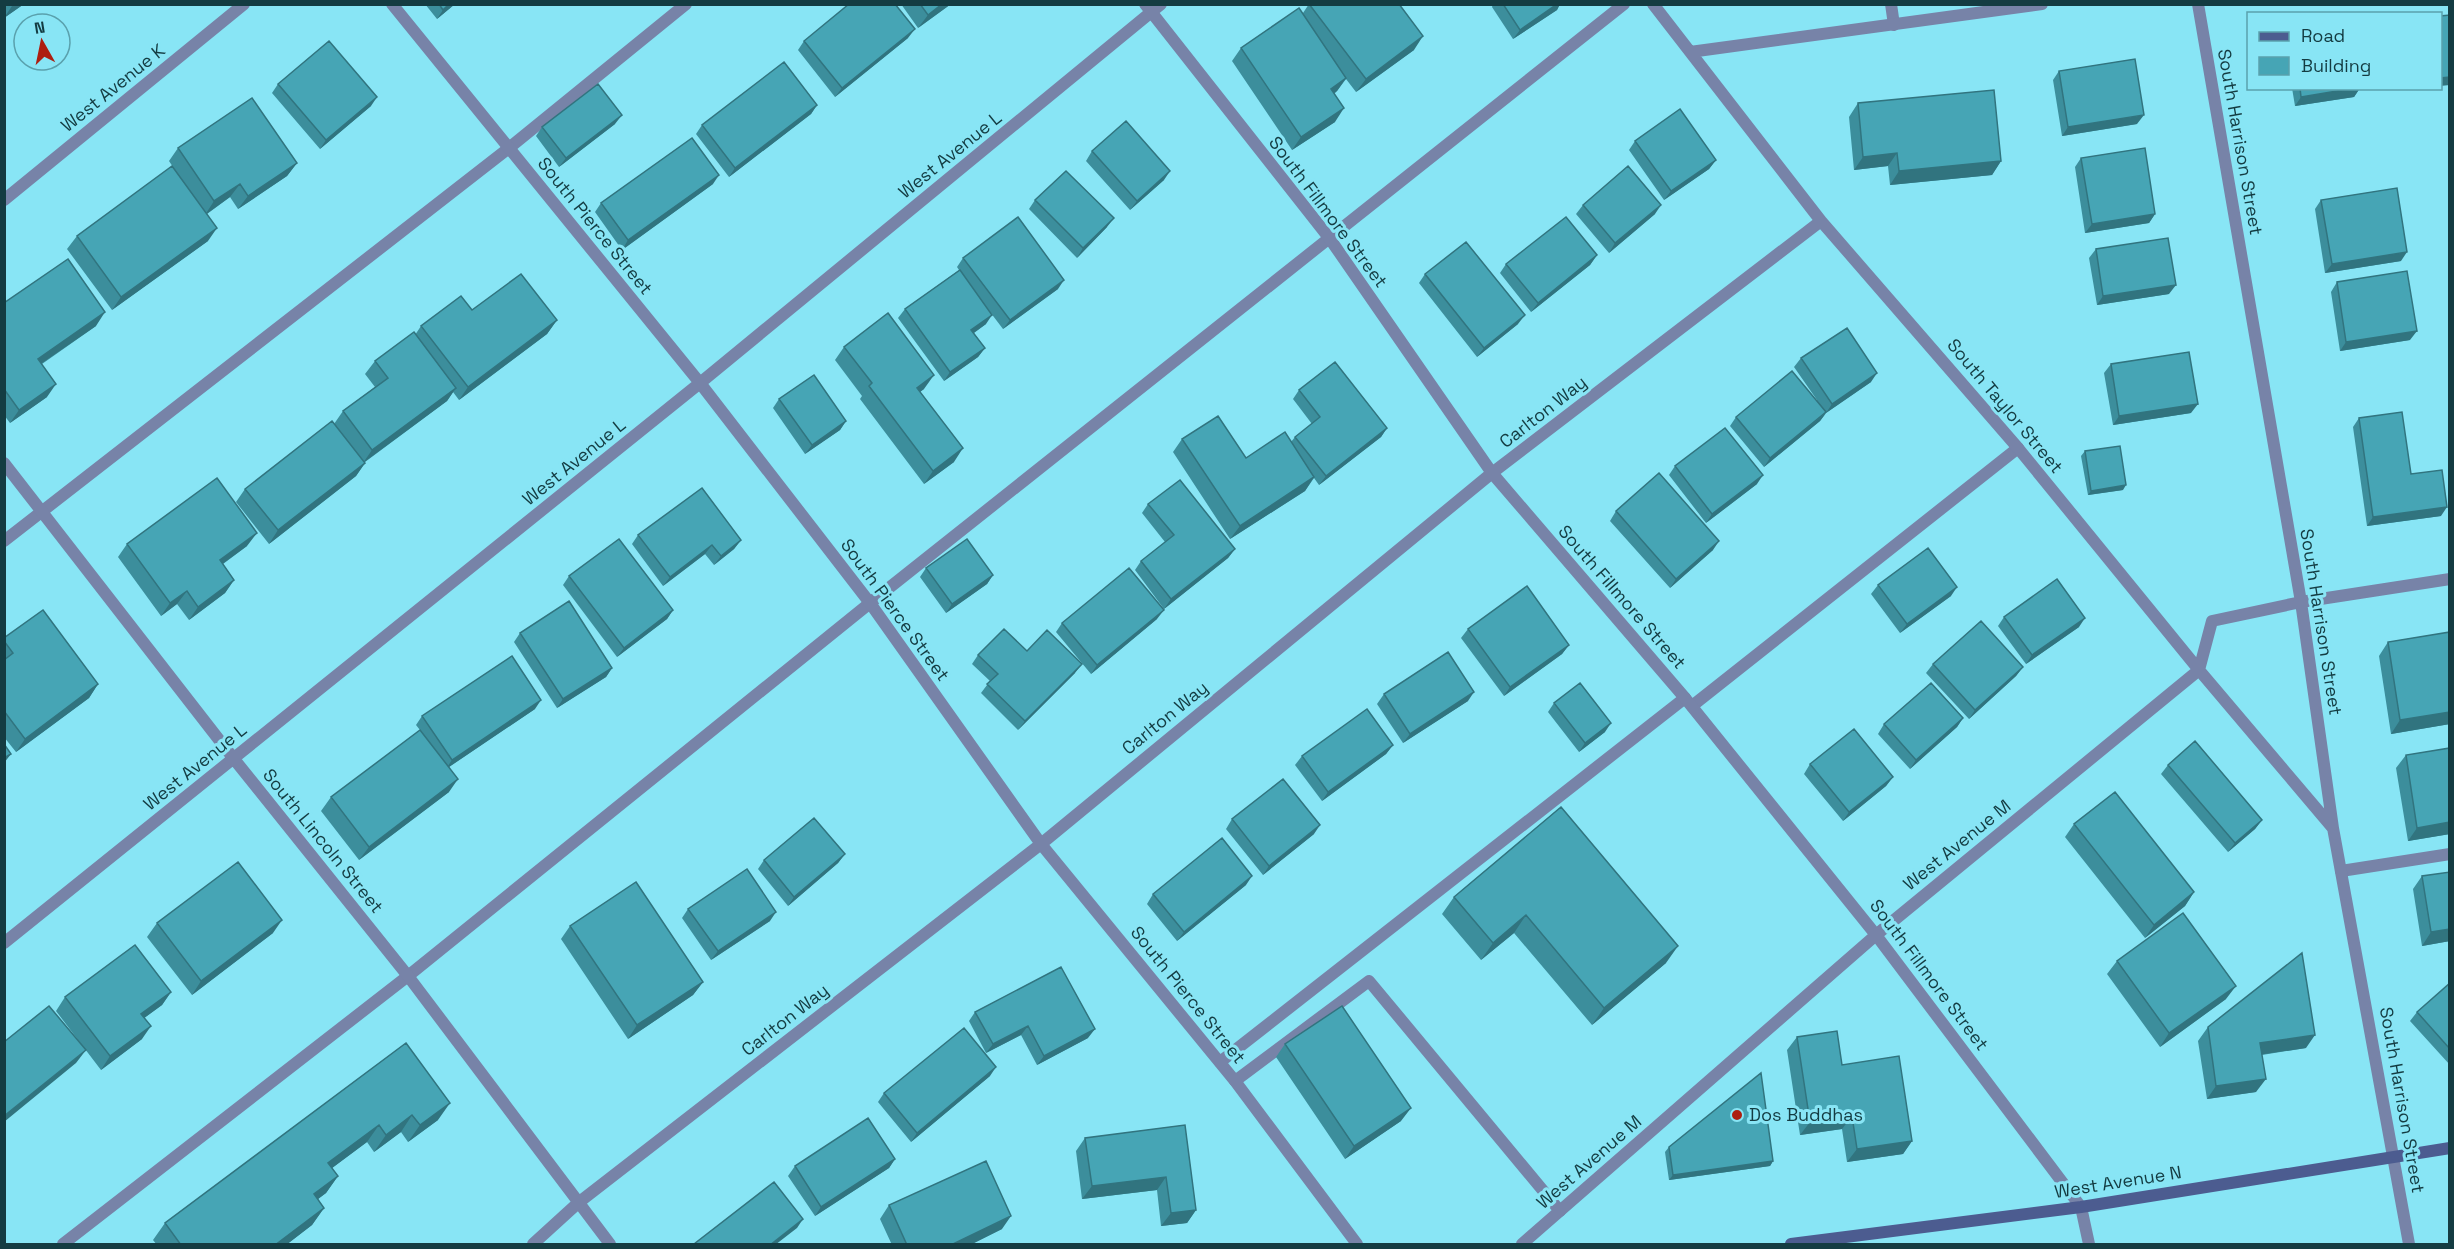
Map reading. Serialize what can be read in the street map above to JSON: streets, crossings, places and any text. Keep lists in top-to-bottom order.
{
  "streets": {
    "main road": ["West Avenue N"],
    "street": [
      "West Avenue K",
      "South Harrison Street",
      "West Avenue L",
      "South Fillmore Street",
      "South Pierce Street",
      "South Taylor Street",
      "Carlton Way",
      "South Lincoln Street",
      "West Avenue M"
    ]
  },
  "crossings": [
    ["South Harrison Street", "South Taylor Street"],
    ["South Harrison Street", "West Avenue N"],
    ["West Avenue L", "South Fillmore Street"],
    ["West Avenue L", "South Pierce Street"],
    ["West Avenue L", "South Lincoln Street"],
    ["South Fillmore Street", "Carlton Way"],
    ["South Fillmore Street", "West Avenue M"],
    ["South Fillmore Street", "West Avenue N"],
    ["South Pierce Street", "Carlton Way"],
    ["South Taylor Street", "Carlton Way"],
    ["South Taylor Street", "West Avenue M"],
    ["Carlton Way", "South Lincoln Street"]
  ],
  "places": ["Dos Buddhas"],
  "legend": ["Road", "Building"],
  "north": "top"
}
